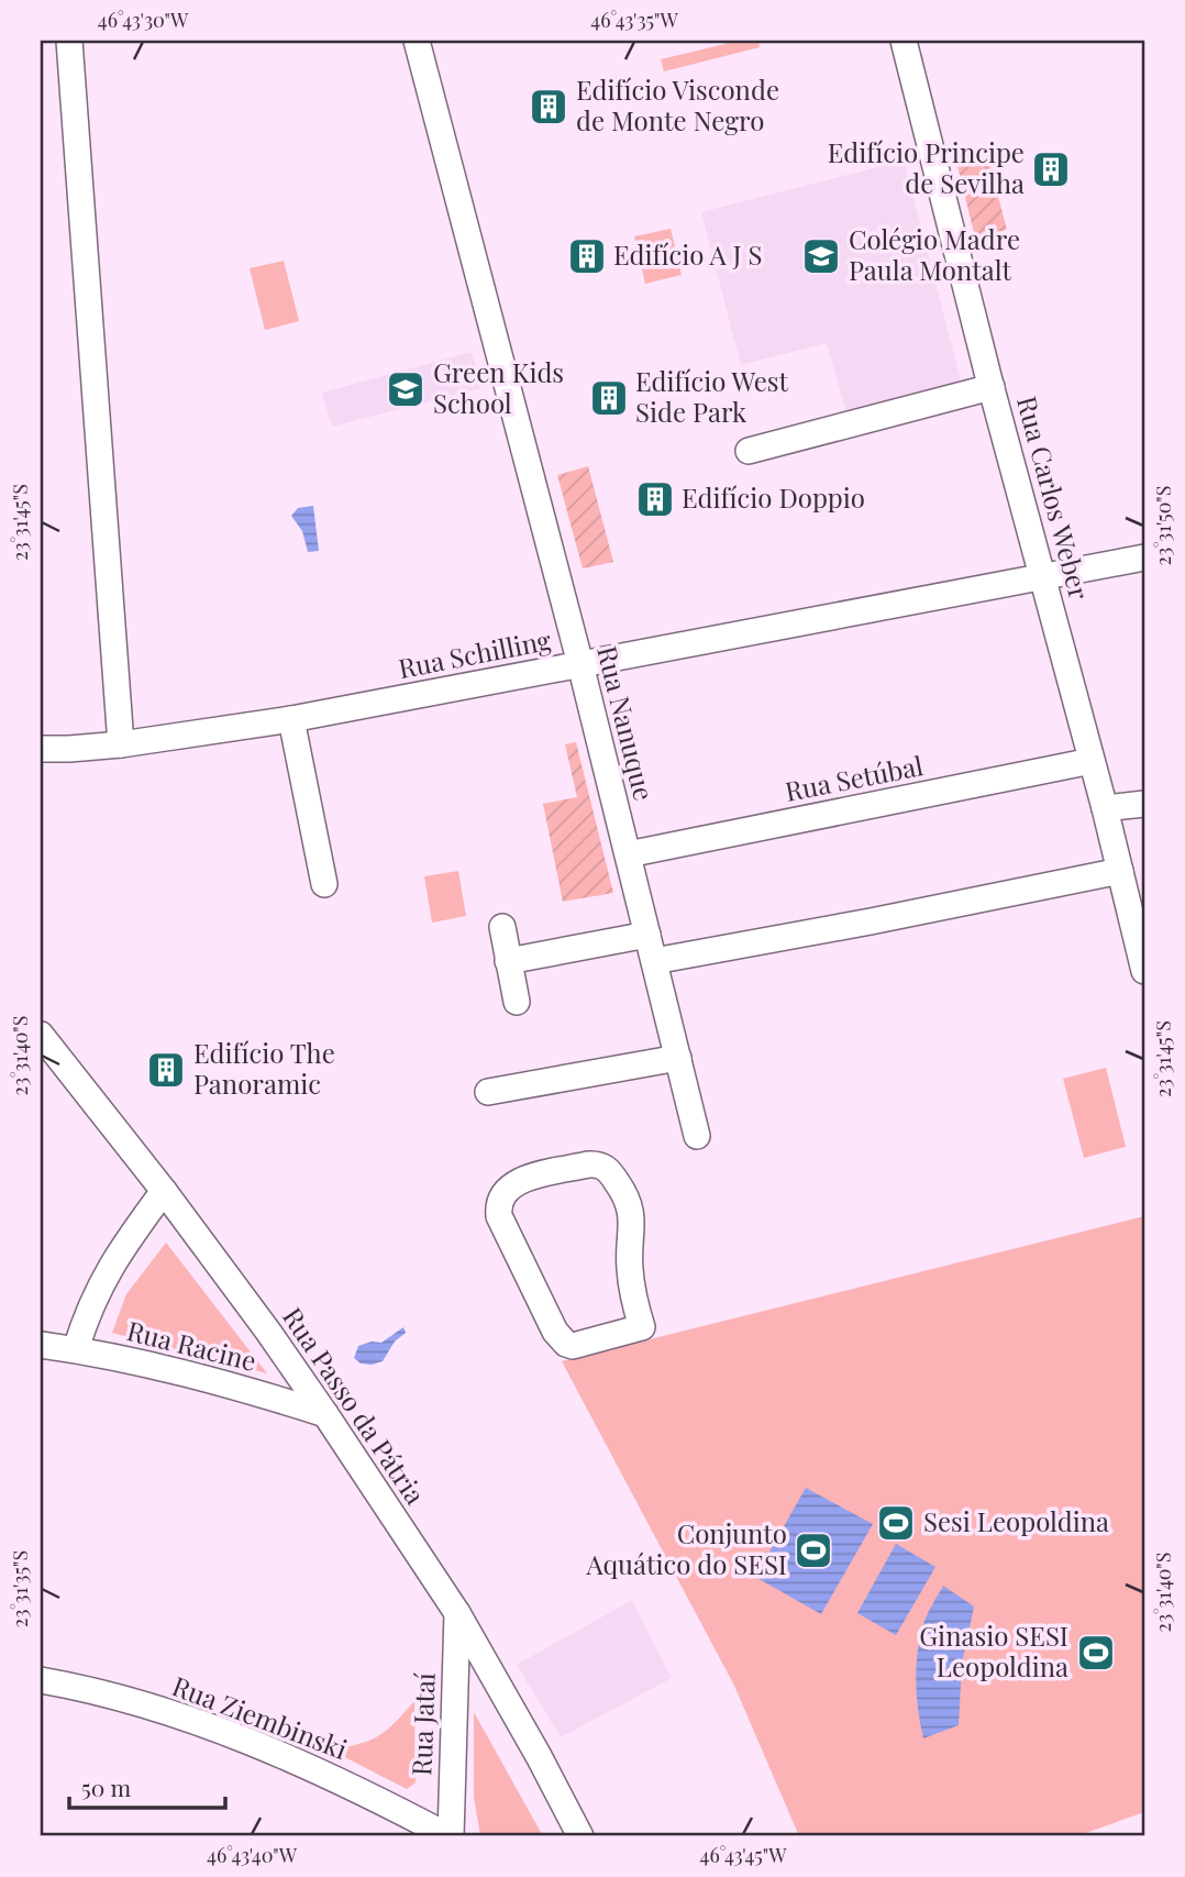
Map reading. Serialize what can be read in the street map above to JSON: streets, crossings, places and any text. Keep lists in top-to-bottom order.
{
  "streets": {
    "street": [
      "Rua Carlos Weber",
      "Rua Schilling",
      "Rua Nanuque",
      "Rua Setúbal",
      "Rua Racine",
      "Rua Passo da Pátria",
      "Rua Ziembinski",
      "Rua Jataí"
    ]
  },
  "crossings": [
    ["Rua Carlos Weber", "Rua Schilling"],
    ["Rua Carlos Weber", "Rua Setúbal"],
    ["Rua Schilling", "Rua Nanuque"],
    ["Rua Nanuque", "Rua Setúbal"],
    ["Rua Racine", "Rua Passo da Pátria"],
    ["Rua Passo da Pátria", "Rua Jataí"],
    ["Rua Ziembinski", "Rua Jataí"]
  ],
  "places": {
    "building": [
      "Edifício Visconde de Monte Negro",
      "Edifício Principe de Sevilha",
      "Edifício A J S",
      "Edifício West Side Park",
      "Edifício Doppio",
      "Edifício The Panoramic"
    ],
    "school or university": ["Colégio Madre Paula Montalt", "Green Kids School"],
    "sports": ["Sesi Leopoldina", "Conjunto Aquático do SESI", "Ginasio SESI Leopoldina"]
  },
  "scale_bar": "50 m",
  "coordinates": [
    "46°43'30\"W",
    "46°43'35\"W",
    "23°31'45\"S",
    "23°31'50\"S",
    "23°31'40\"S",
    "23°31'35\"S",
    "46°43'40\"W",
    "46°43'45\"W"
  ]
}
